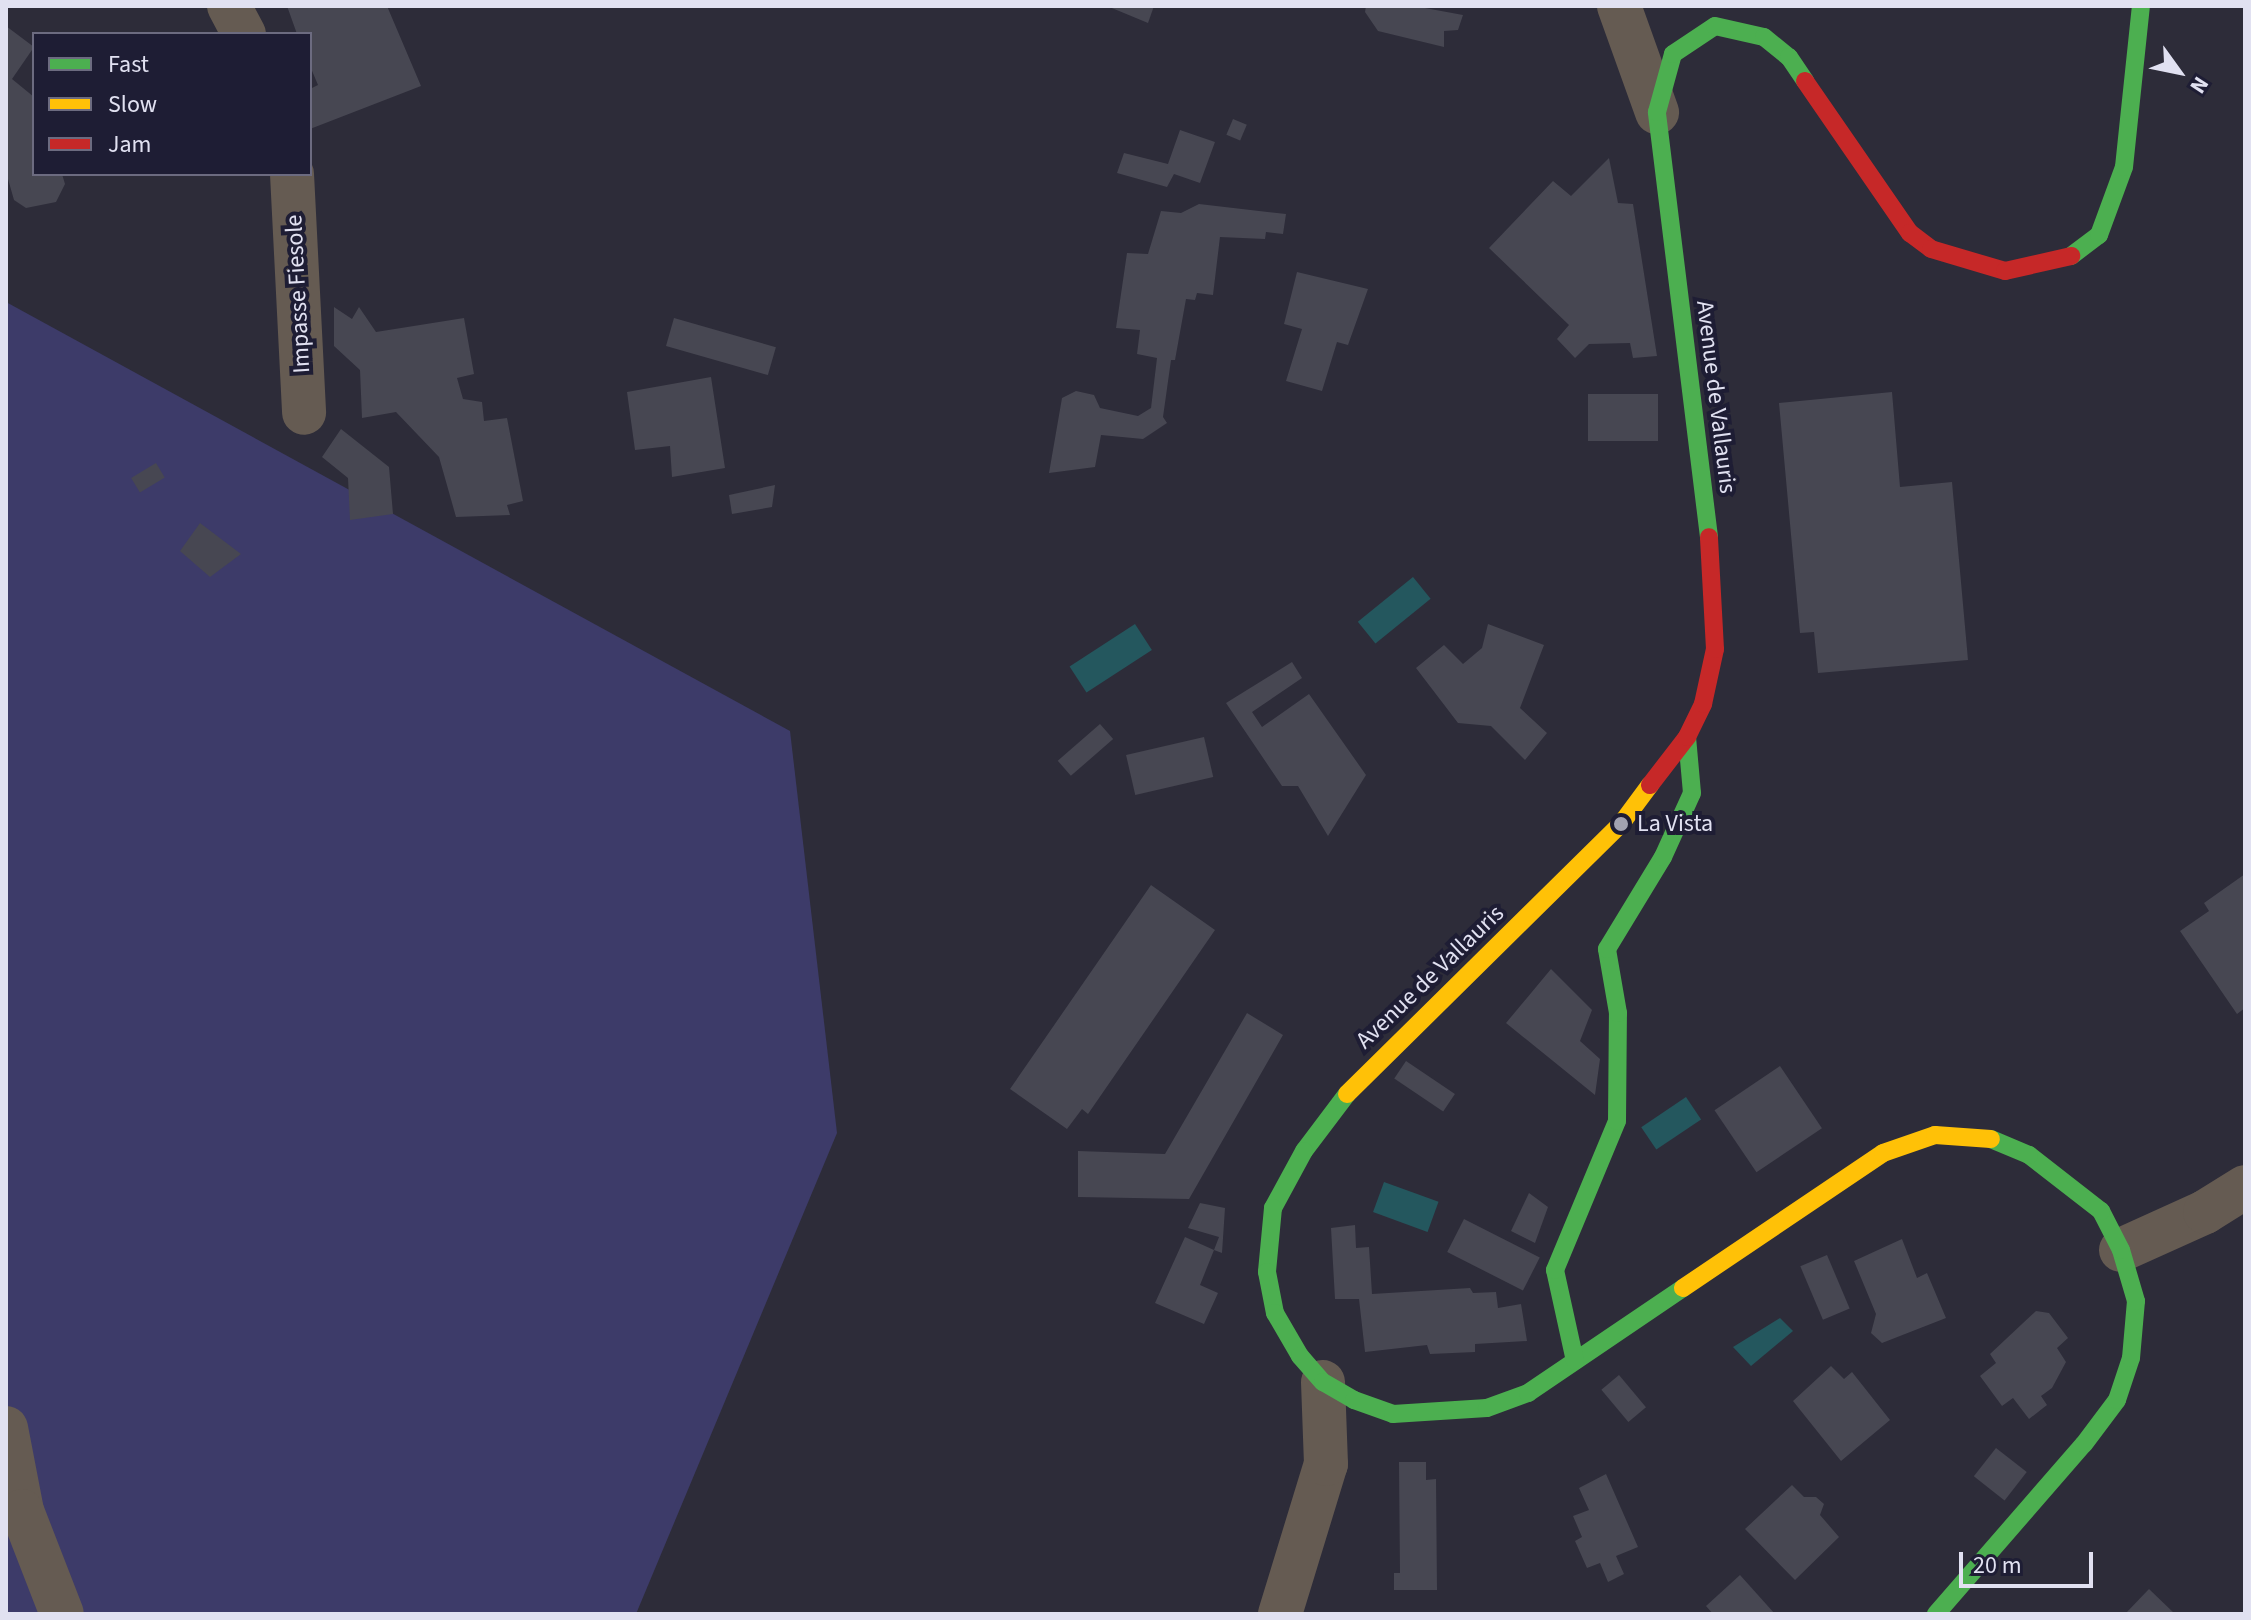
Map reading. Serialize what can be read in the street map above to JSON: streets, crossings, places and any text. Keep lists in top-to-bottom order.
{
  "streets": {
    "main road": ["Avenue de Vallauris"],
    "street": ["Impasse Fiesole"]
  },
  "places": ["La Vista"],
  "legend": ["Fast", "Slow", "Jam"],
  "scale_bar": "20 m",
  "north": "bottom right"
}
